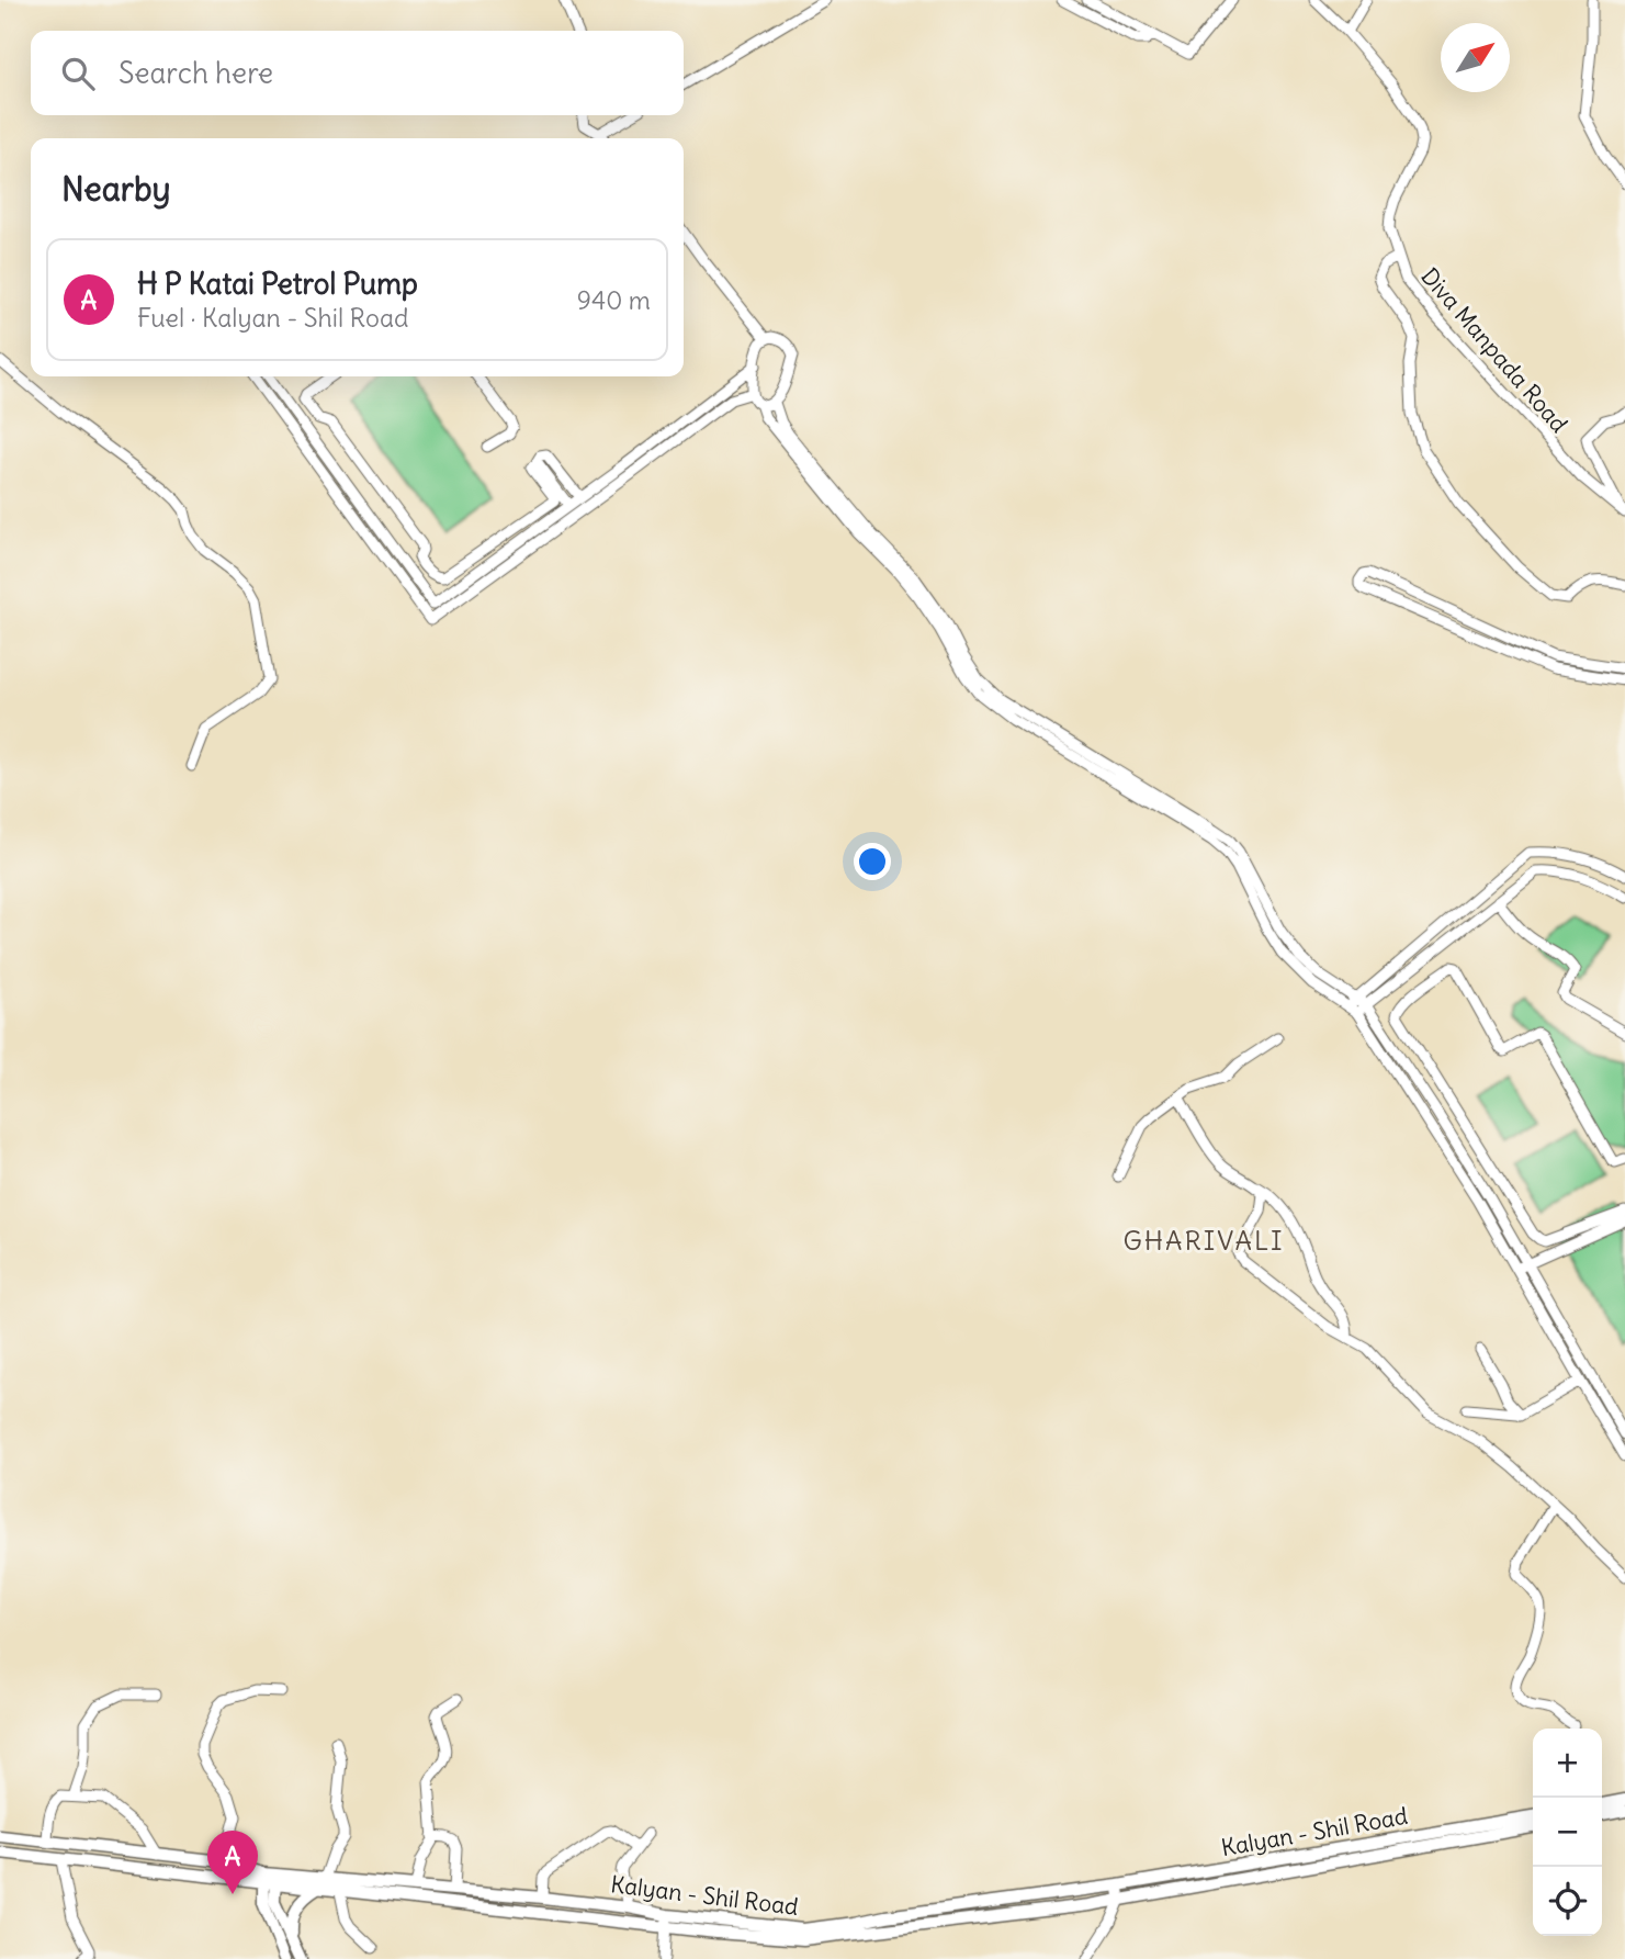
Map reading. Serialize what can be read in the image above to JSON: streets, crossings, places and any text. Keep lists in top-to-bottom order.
{
  "streets": {
    "main road": ["Kalyan - Shil Road"],
    "street": ["Diva Manpada Road"]
  },
  "districts": ["GHARIVALI"],
  "north": "top right",
  "page": {
    "search": "Search here",
    "heading": "Nearby",
    "list": [
      {
        "mark": "A",
        "name": "H P Katai Petrol Pump",
        "note": "Fuel · Kalyan - Shil Road",
        "value": "940 m"
      }
    ],
    "map_buttons": ["+", "−"],
    "pins": "A"
  }
}
